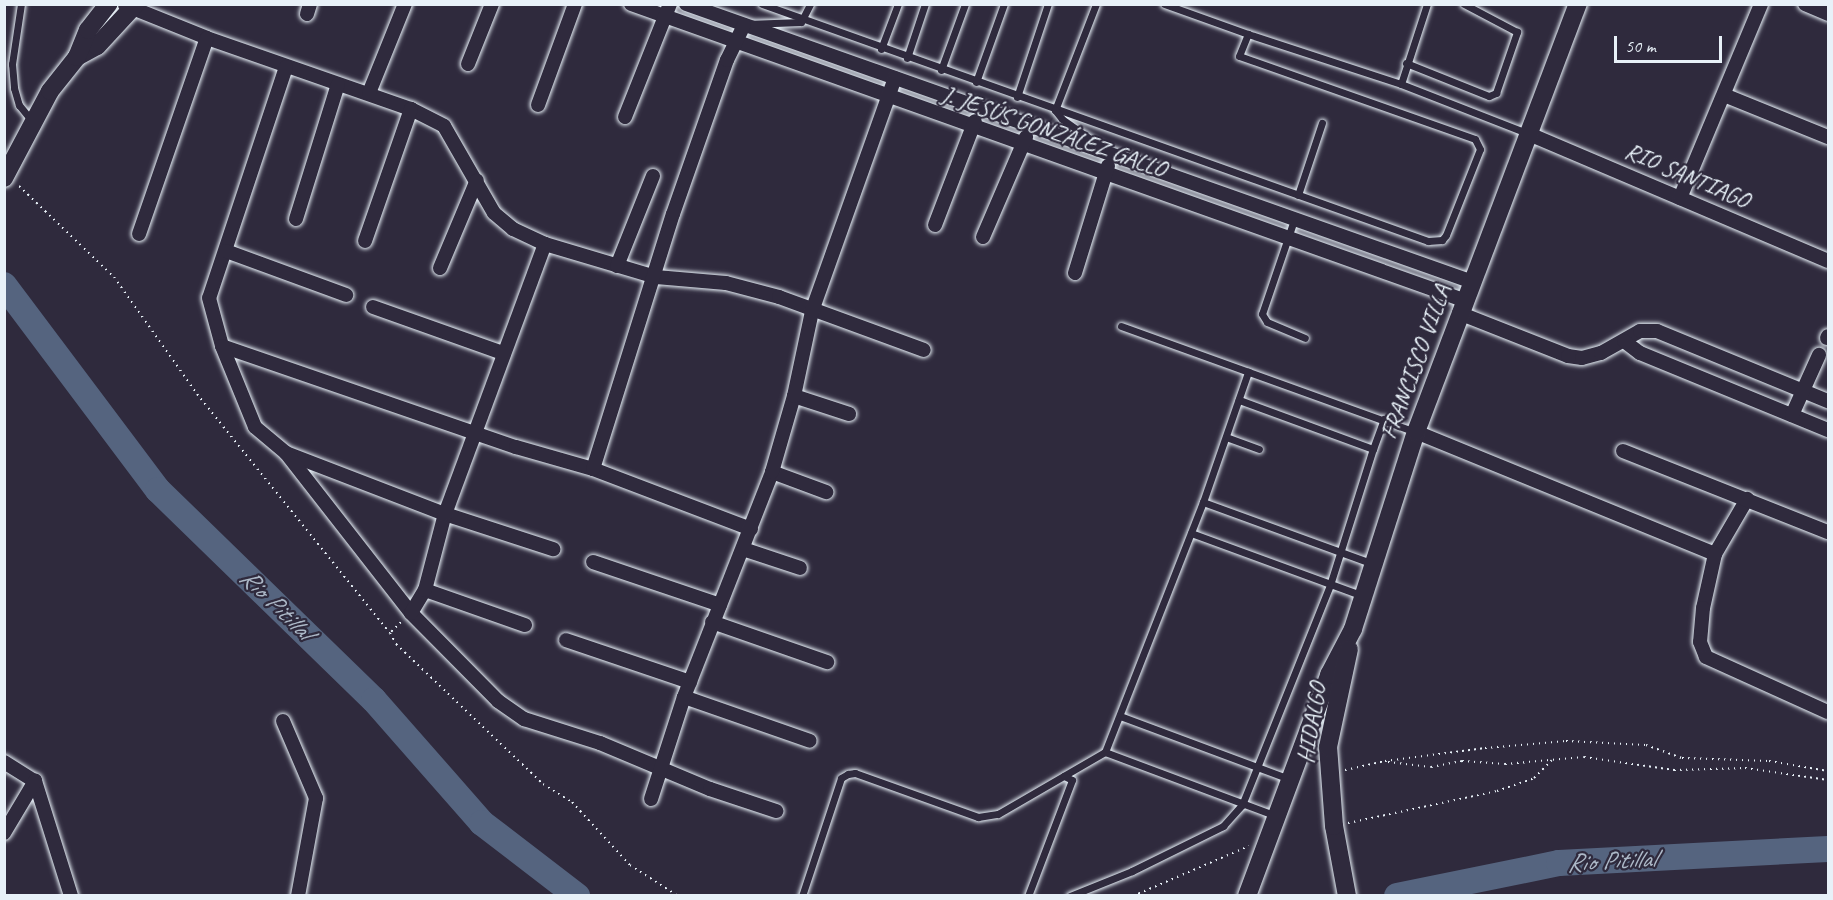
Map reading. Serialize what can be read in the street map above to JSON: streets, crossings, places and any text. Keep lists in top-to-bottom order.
{
  "streets": {
    "street": [
      "J. JESÚS GONZÁLEZ GALLO",
      "RIO SANTIAGO",
      "FRANCISCO VILLA",
      "HIDALGO"
    ]
  },
  "crossings": [
    ["J. JESÚS GONZÁLEZ GALLO", "FRANCISCO VILLA"],
    ["RIO SANTIAGO", "FRANCISCO VILLA"],
    ["FRANCISCO VILLA", "HIDALGO"]
  ],
  "water": ["Rio Pitillal"],
  "scale_bar": "50 m"
}
